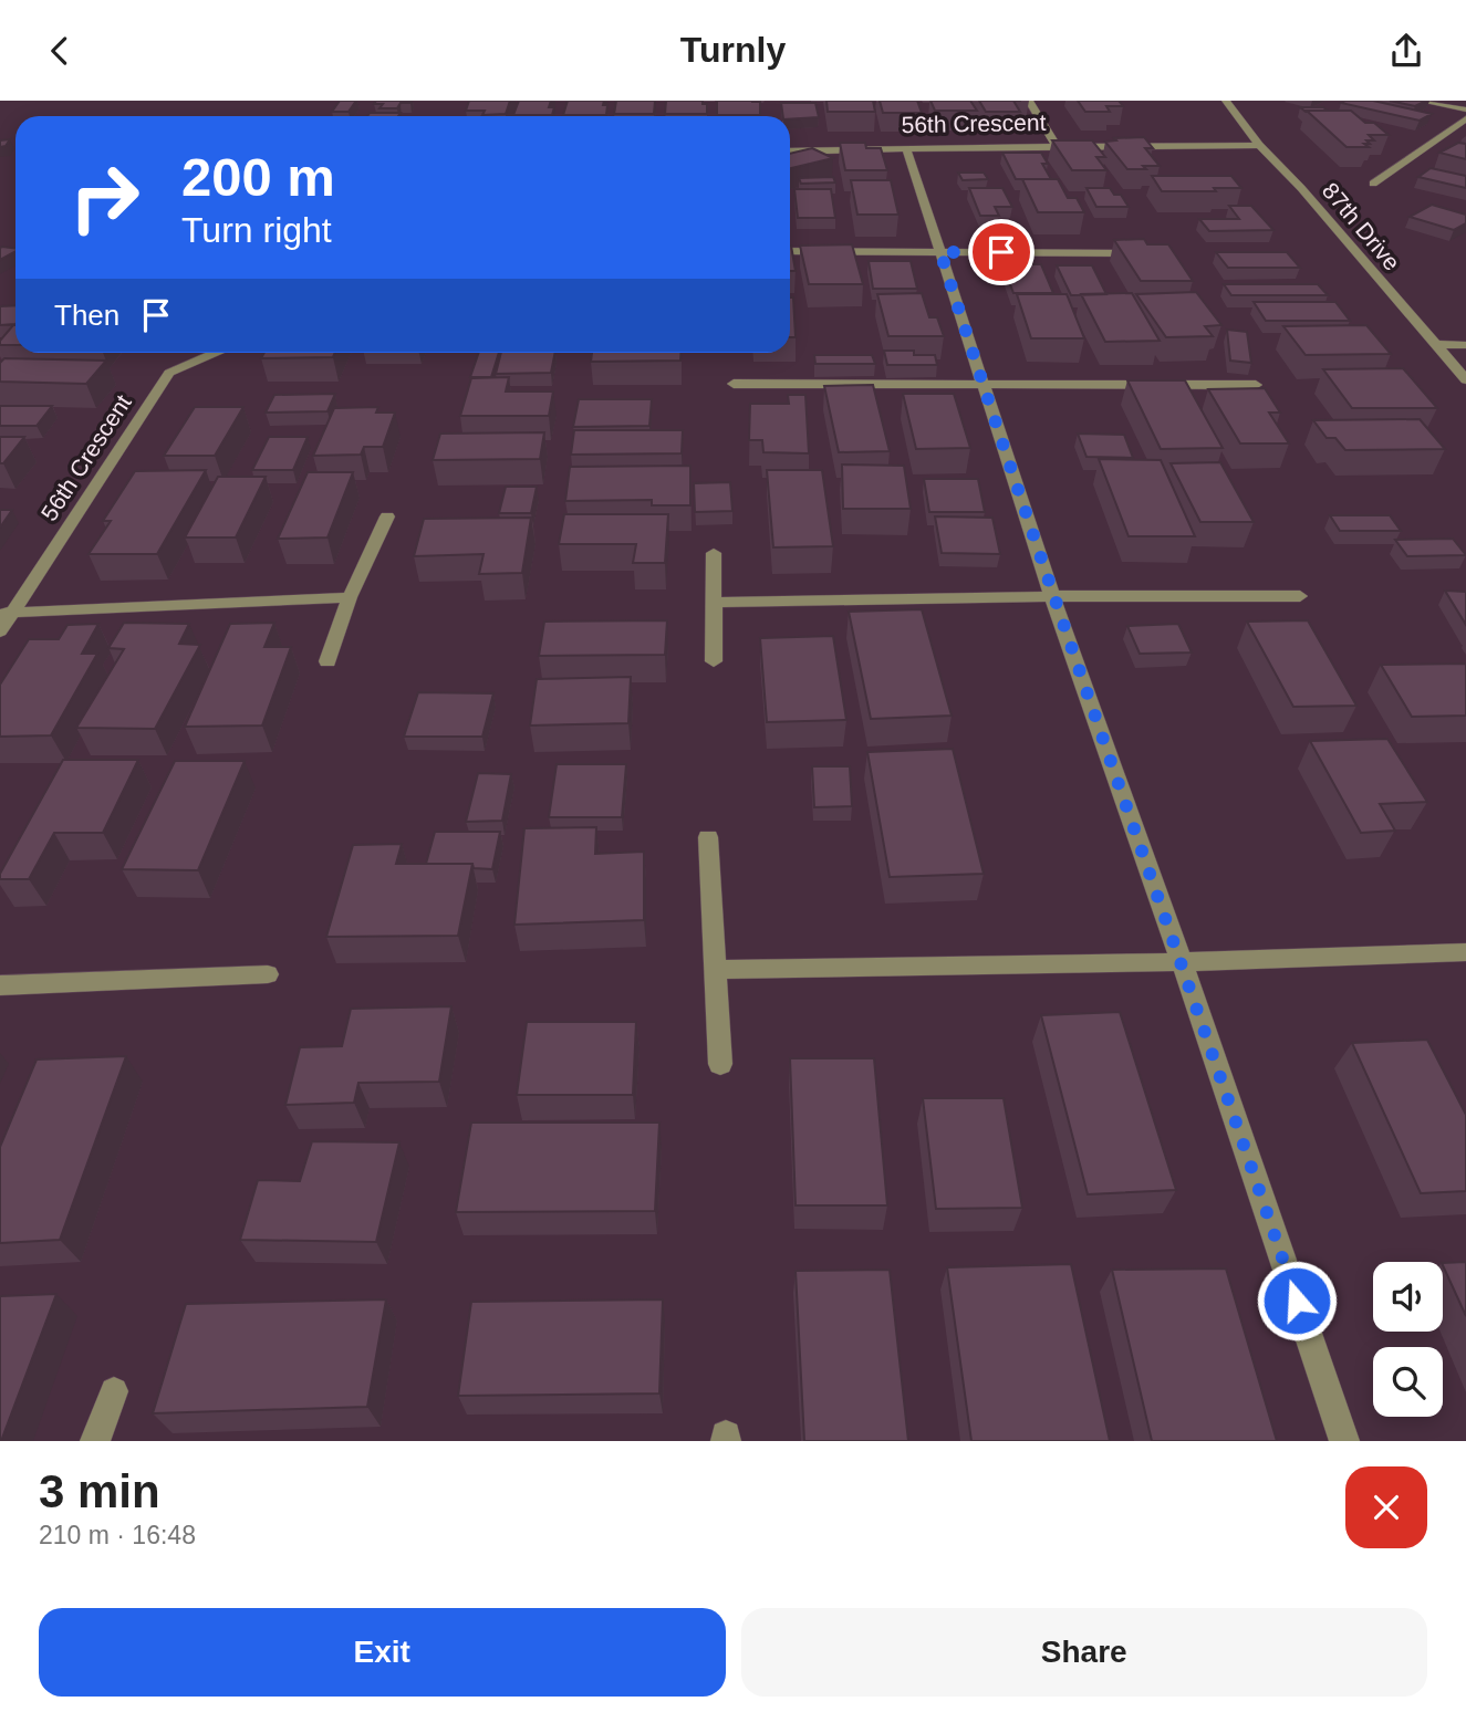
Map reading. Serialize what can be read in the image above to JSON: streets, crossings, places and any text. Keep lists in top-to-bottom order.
{
  "streets": {
    "street": ["56th Crescent", "87th Drive"]
  },
  "crossings": [
    ["56th Crescent", "87th Drive"]
  ],
  "page": {
    "header": "Turnly",
    "turn": ["200 m", "Turn right"],
    "then": "Then",
    "heading": ["3 min", "210 m · 16:48"],
    "buttons": ["Exit", "Share"]
  }
}
